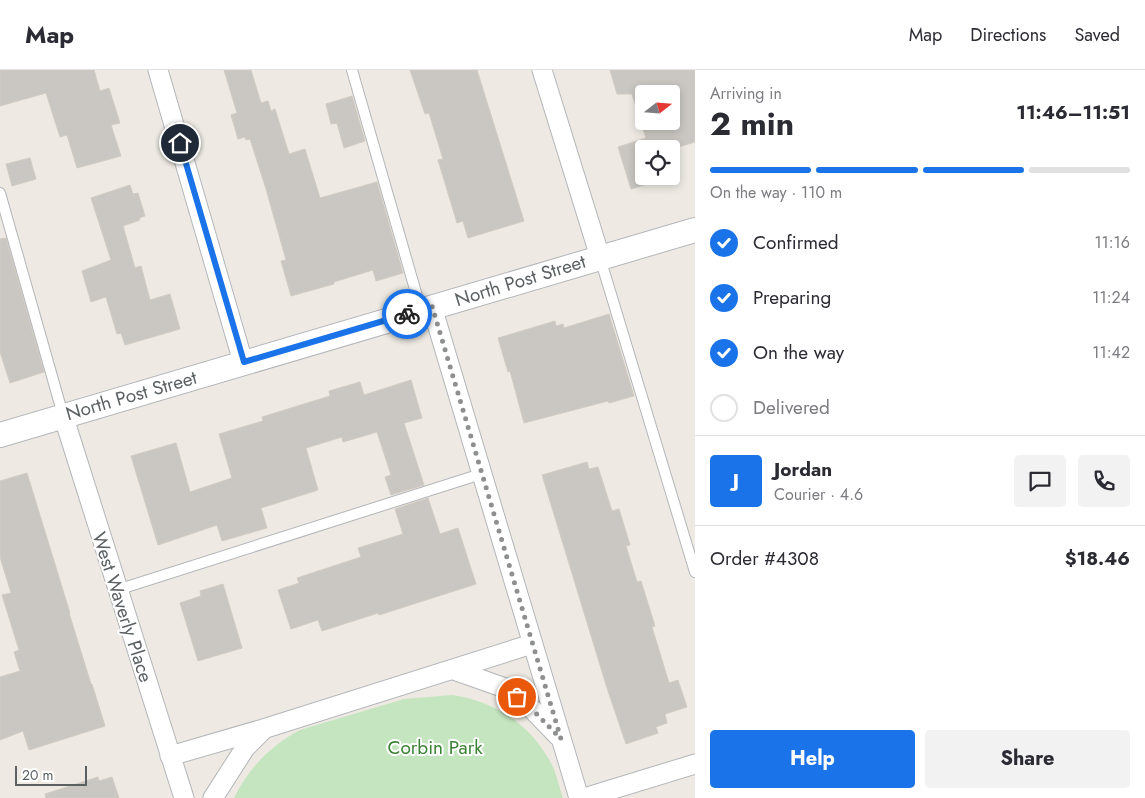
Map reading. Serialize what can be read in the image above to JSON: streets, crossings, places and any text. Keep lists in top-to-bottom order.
{
  "streets": {
    "street": ["North Post Street", "West Waverly Place"]
  },
  "crossings": [
    ["North Post Street", "West Waverly Place"]
  ],
  "parks": ["Corbin Park"],
  "scale_bar": "20 m",
  "north": "right",
  "page": {
    "header": "Map",
    "nav": ["Map", "Directions", "Saved"],
    "heading": ["2 min", "Arriving in", "11:46–11:51"],
    "panel": [
      "Jordan",
      "Courier · 4.6",
      "Order #4308",
      "$18.46"
    ],
    "bar": "On the way · 110 m",
    "list": [
      ["Confirmed", "11:16"],
      ["Preparing", "11:24"],
      ["On the way", "11:42"],
      "Delivered"
    ],
    "round": "J",
    "buttons": ["Help", "Share"],
    "scale": "20 m"
  }
}
